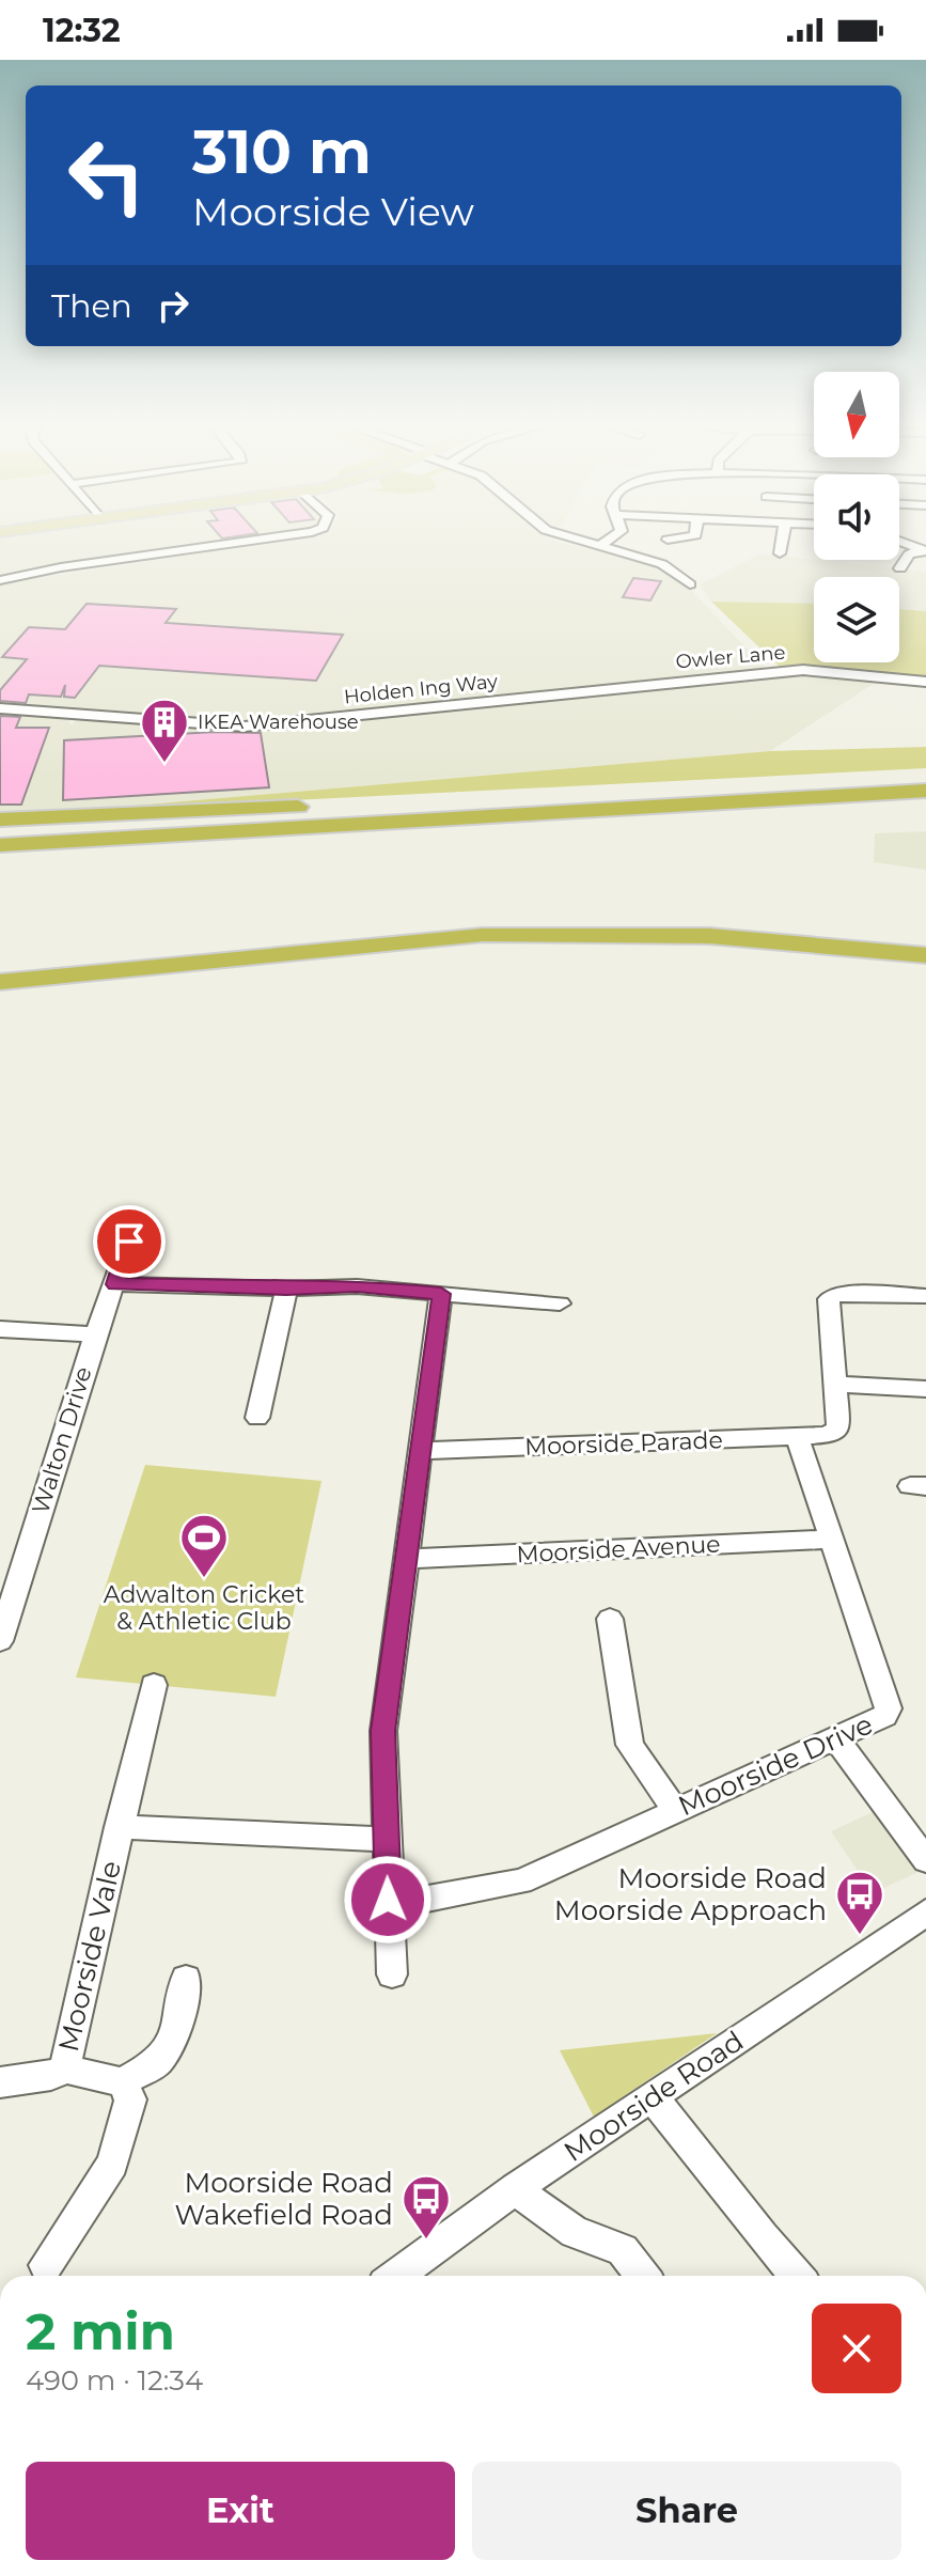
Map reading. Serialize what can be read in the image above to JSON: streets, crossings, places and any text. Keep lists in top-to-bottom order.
{
  "streets": {
    "street": [
      "Owler Lane",
      "Holden Ing Way",
      "Walton Drive",
      "Moorside Parade",
      "Moorside Avenue",
      "Moorside Drive",
      "Moorside Vale",
      "Moorside Road"
    ]
  },
  "crossings": [
    ["Owler Lane", "Holden Ing Way"],
    ["Moorside Parade", "Moorside Drive"],
    ["Moorside Avenue", "Moorside Drive"]
  ],
  "places": {
    "building": ["IKEA Warehouse"],
    "sports": ["Adwalton Cricket & Athletic Club"],
    "bus stop": ["Moorside Road Moorside Approach", "Moorside Road Wakefield Road"]
  },
  "north": "bottom",
  "page": {
    "status": "12:32",
    "turn": ["310 m", "Moorside View"],
    "then": "Then",
    "heading": ["2 min", "490 m · 12:34"],
    "buttons": ["Exit", "Share"]
  }
}
